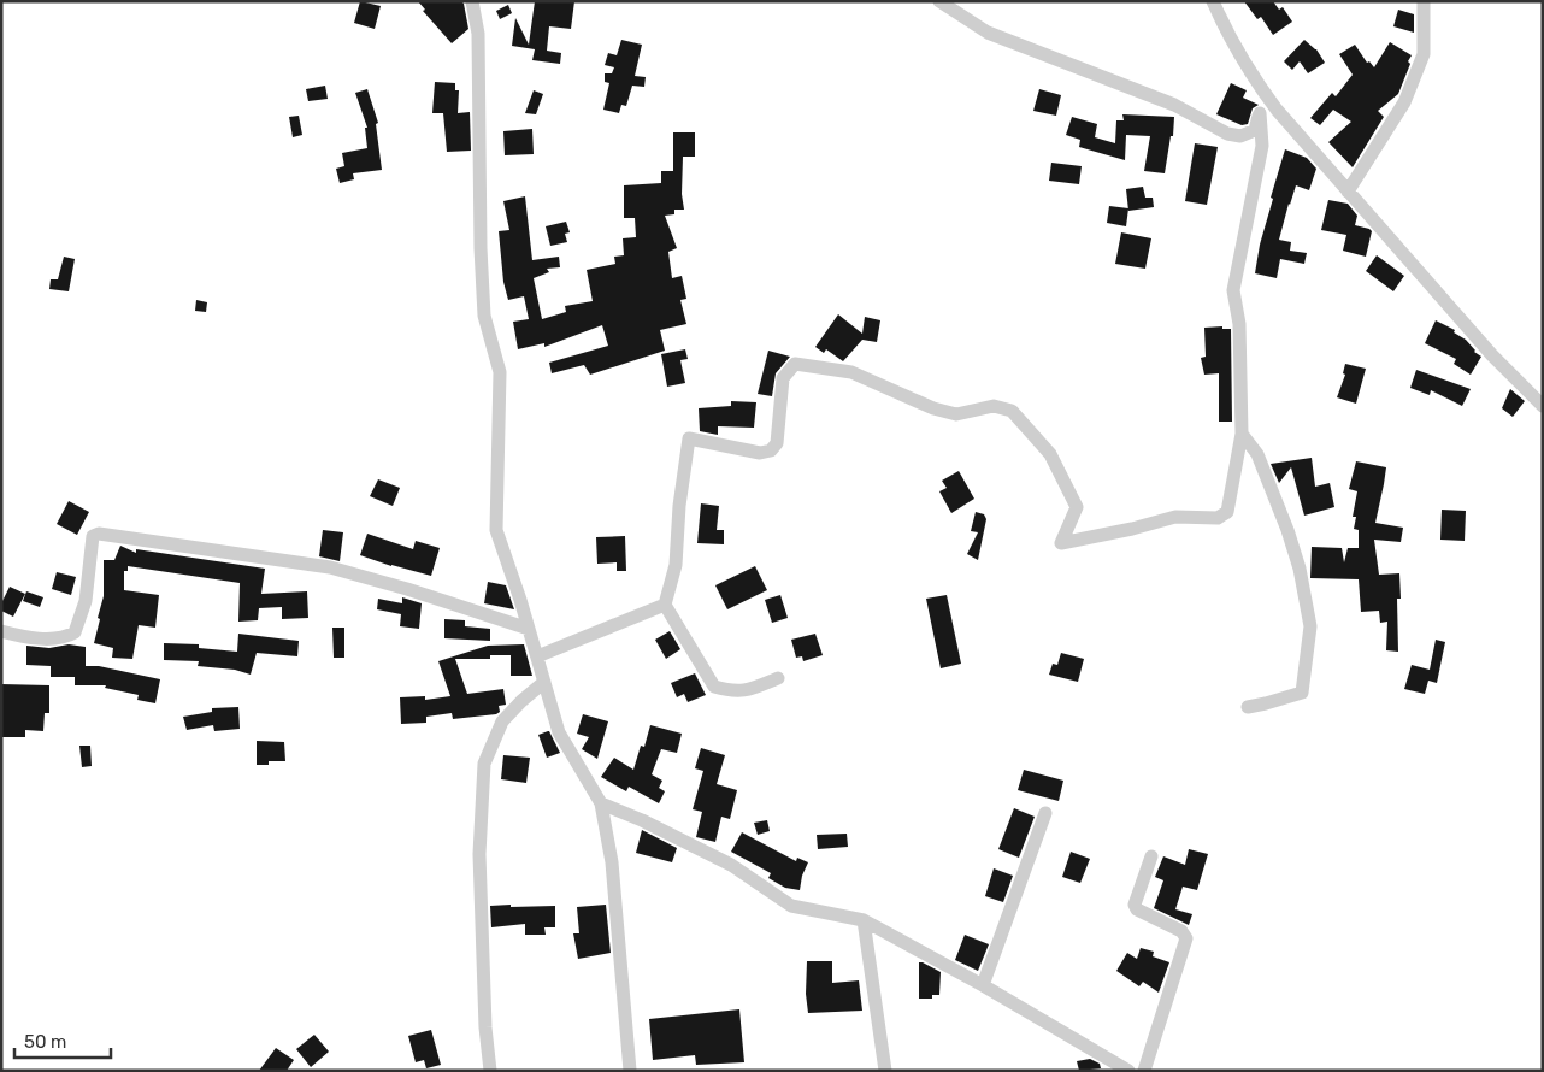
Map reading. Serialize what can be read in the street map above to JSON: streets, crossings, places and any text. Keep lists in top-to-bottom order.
{
  "scale_bar": "50 m"
}
